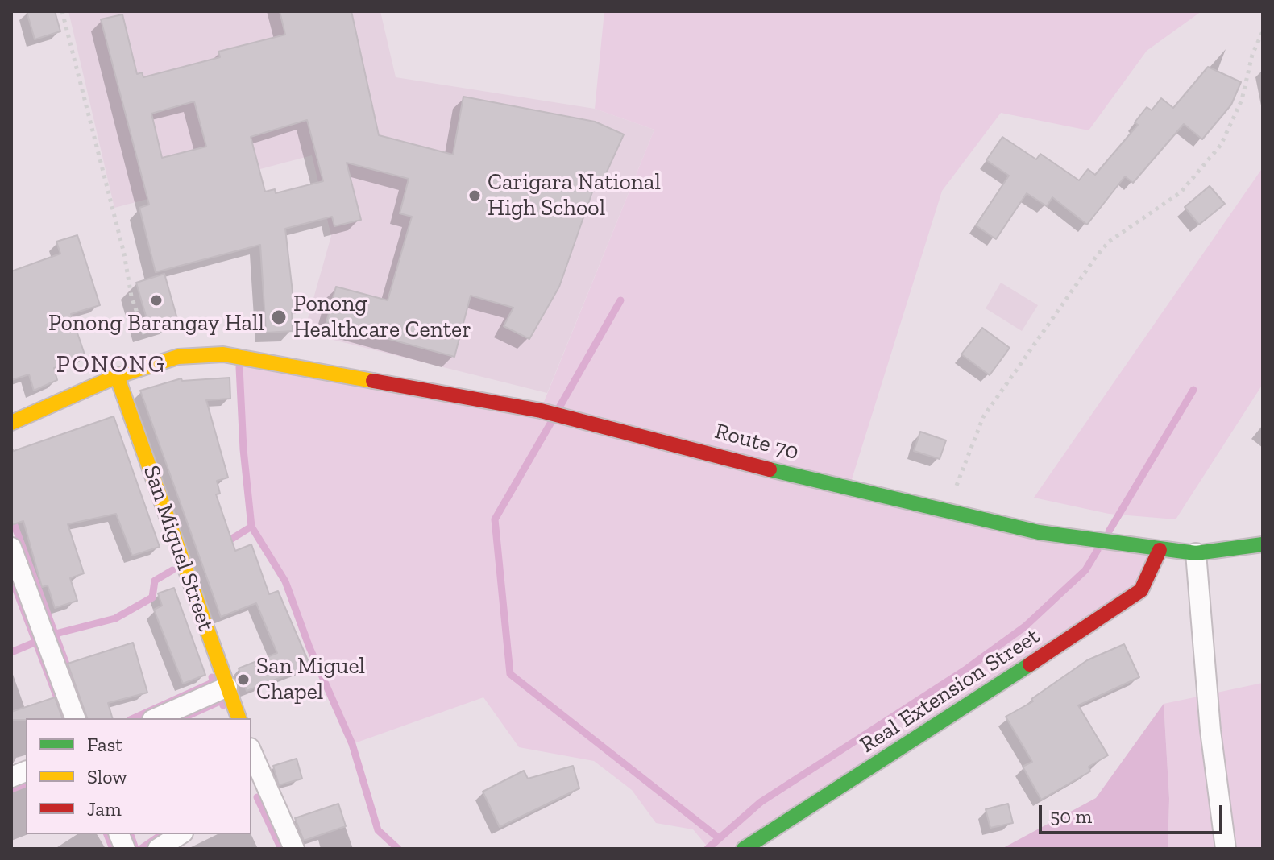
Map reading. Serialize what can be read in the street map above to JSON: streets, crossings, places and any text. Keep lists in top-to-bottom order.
{
  "streets": {
    "main road": ["Route 70", "San Miguel Street", "Real Extension Street"]
  },
  "crossings": [
    ["Route 70", "San Miguel Street"],
    ["Route 70", "Real Extension Street"]
  ],
  "districts": ["PONONG"],
  "places": [
    "Carigara National High School",
    "Ponong Barangay Hall",
    "Ponong Healthcare Center",
    "San Miguel Chapel"
  ],
  "legend": ["Fast", "Slow", "Jam"],
  "scale_bar": "50 m"
}
